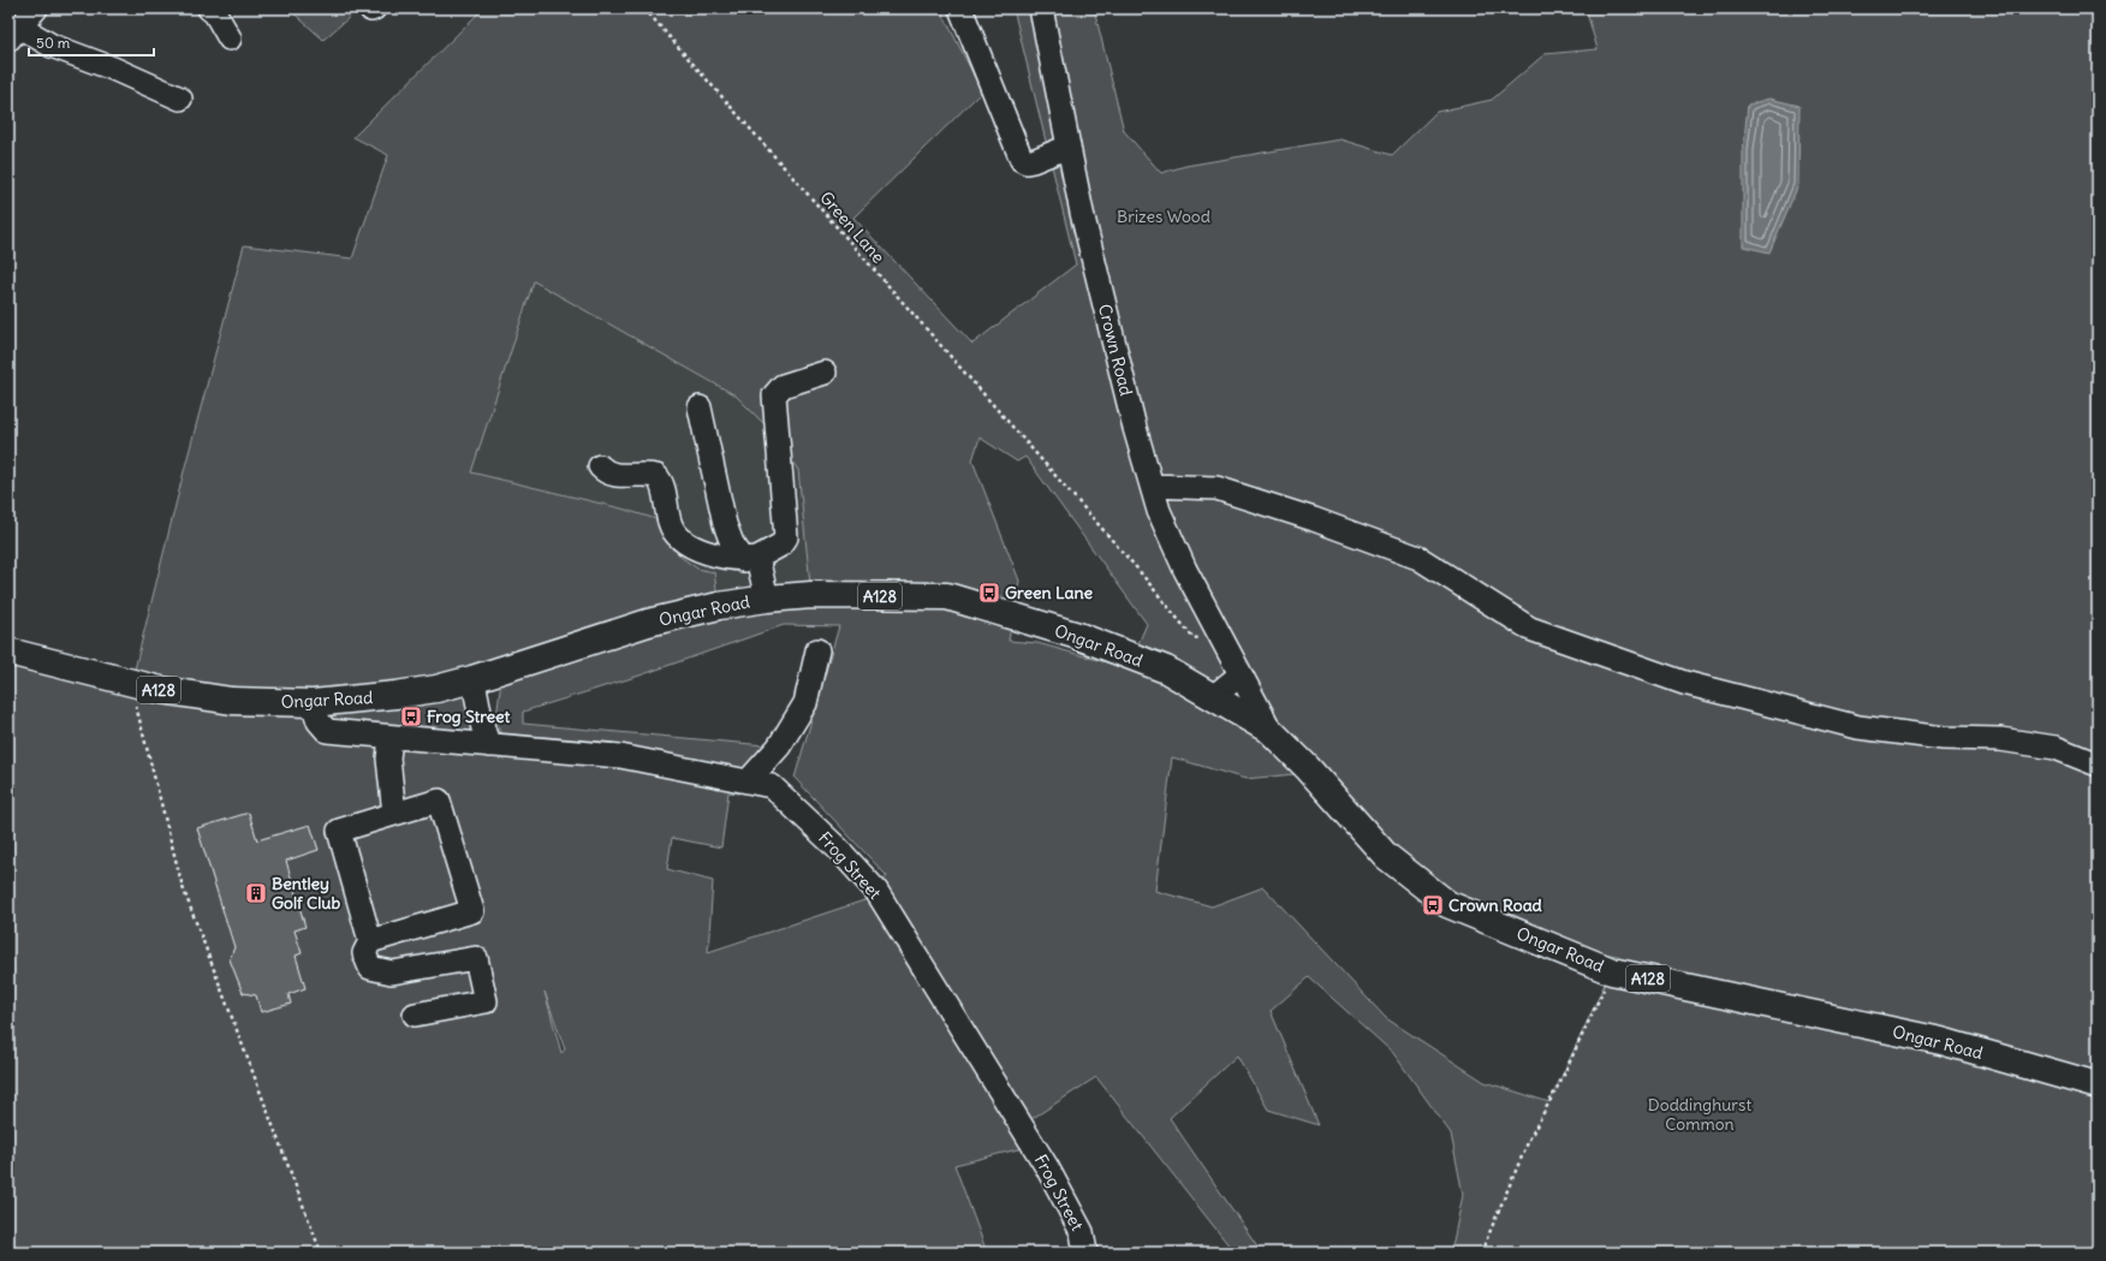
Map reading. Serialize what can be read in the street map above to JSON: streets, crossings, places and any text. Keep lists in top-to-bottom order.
{
  "streets": {
    "main road": ["A128", "Ongar Road"],
    "street": ["Crown Road", "Frog Street"],
    "path": ["Green Lane"]
  },
  "crossings": [
    ["Green Lane", "Crown Road"],
    ["Crown Road", "Ongar Road"],
    ["Ongar Road", "Frog Street"]
  ],
  "parks": ["Brizes Wood", "Doddinghurst Common"],
  "places": {
    "bus stop": ["Green Lane", "Frog Street", "Crown Road"],
    "building": ["Bentley Golf Club"]
  },
  "scale_bar": "50 m"
}
